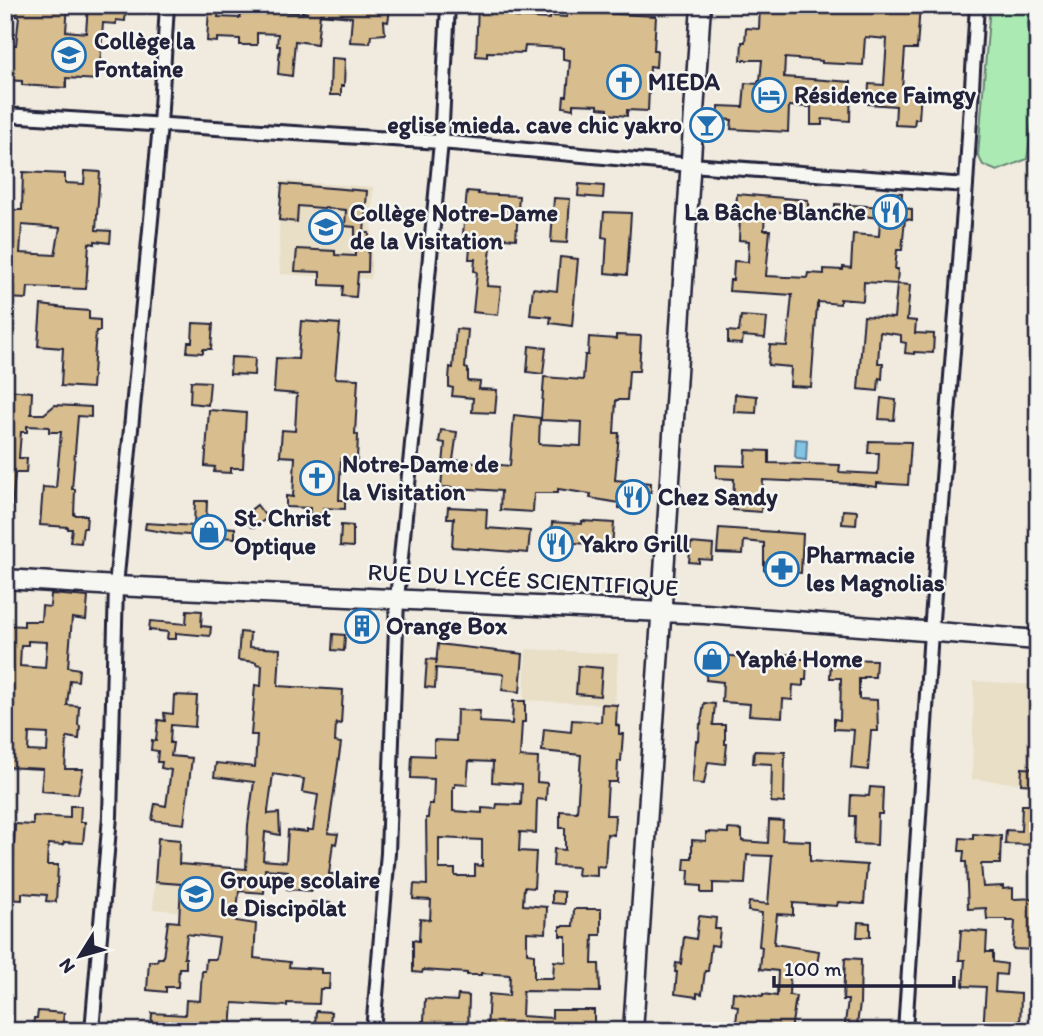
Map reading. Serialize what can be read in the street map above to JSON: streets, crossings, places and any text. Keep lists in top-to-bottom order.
{
  "streets": {
    "street": ["RUE DU LYCÉE SCIENTIFIQUE"]
  },
  "places": {
    "school or university": ["Collège la Fontaine", "Collège Notre-Dame de la Visitation", "Groupe scolaire le Discipolat"],
    "church": ["MIEDA", "Notre-Dame de la Visitation"],
    "hotel": ["Résidence Faimgy"],
    "bar": ["eglise mieda. cave chic yakro"],
    "restaurant": ["La Bâche Blanche", "Chez Sandy", "Yakro Grill"],
    "shop": ["St. Christ Optique", "Yaphé Home"],
    "pharmacy": ["Pharmacie les Magnolias"],
    "building": ["Orange Box"]
  },
  "scale_bar": "100 m",
  "north": "bottom left"
}
